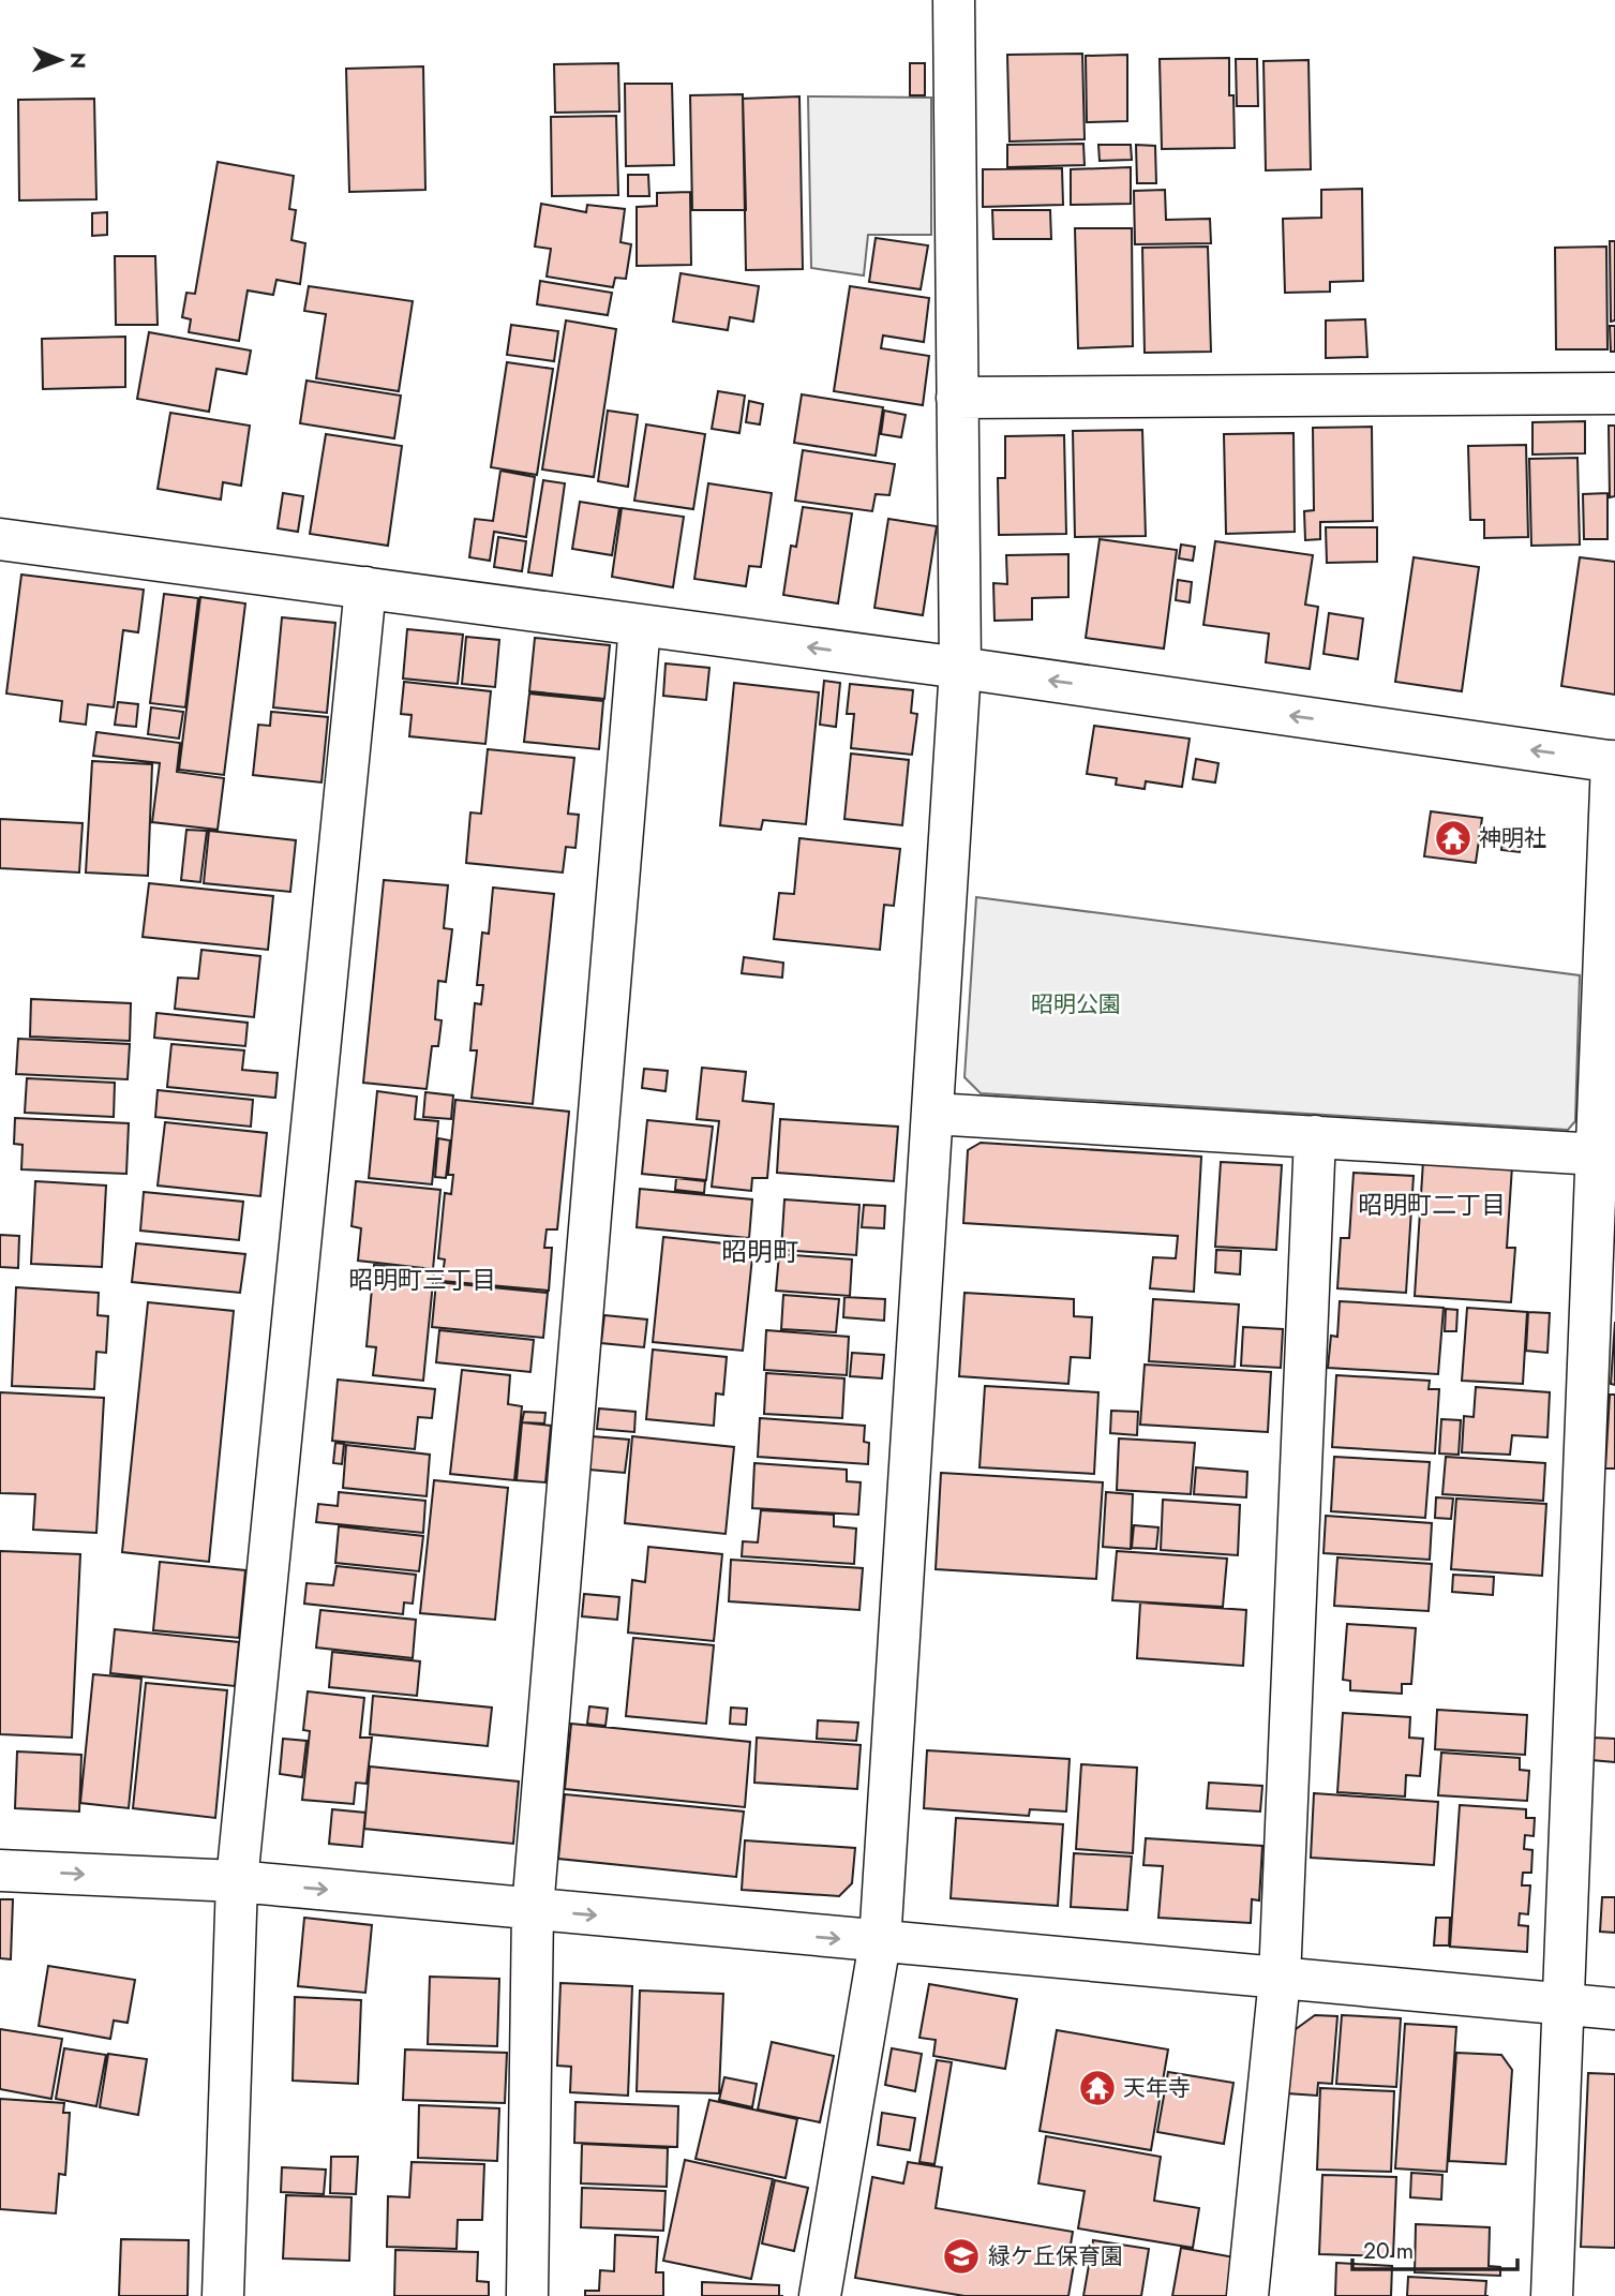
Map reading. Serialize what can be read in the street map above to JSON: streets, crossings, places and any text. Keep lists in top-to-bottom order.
{
  "districts": ["昭明町二丁目", "昭明町", "昭明町三丁目"],
  "parks": ["昭明公園"],
  "places": {
    "temple": ["神明社", "天年寺"],
    "school or university": ["緑ケ丘保育園"]
  },
  "scale_bar": "20 m",
  "north": "right"
}
